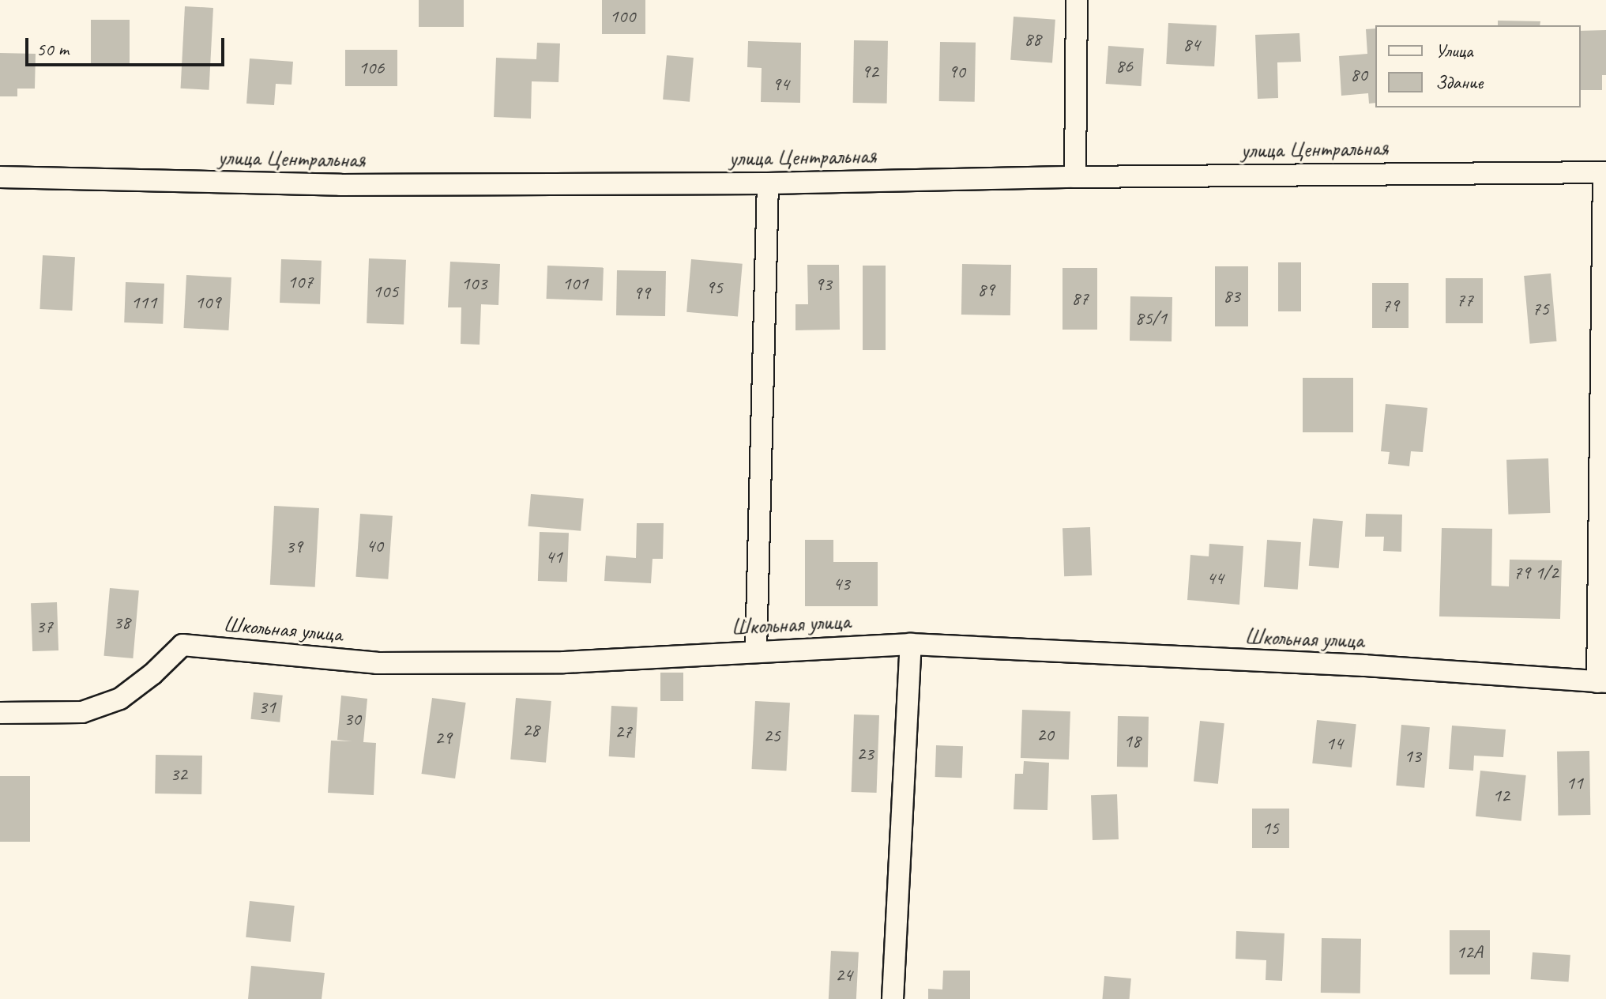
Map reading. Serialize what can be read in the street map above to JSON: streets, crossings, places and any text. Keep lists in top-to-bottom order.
{
  "streets": {
    "street": ["улица Центральная", "Школьная улица"]
  },
  "house_numbers": [
    "100",
    "88",
    "84",
    "86",
    "106",
    "92",
    "90",
    "80",
    "94",
    "107",
    "103",
    "101",
    "93",
    "95",
    "89",
    "105",
    "99",
    "83",
    "87",
    "77",
    "111",
    "109",
    "79",
    "75",
    "85/1",
    "40",
    "39",
    "41",
    "79 1/2",
    "44",
    "43",
    "38",
    "37",
    "31",
    "30",
    "28",
    "27",
    "20",
    "25",
    "29",
    "18",
    "14",
    "23",
    "13",
    "32",
    "11",
    "12",
    "15",
    "12А",
    "24"
  ],
  "legend": ["Улица", "Здание"],
  "scale_bar": "50 m"
}
